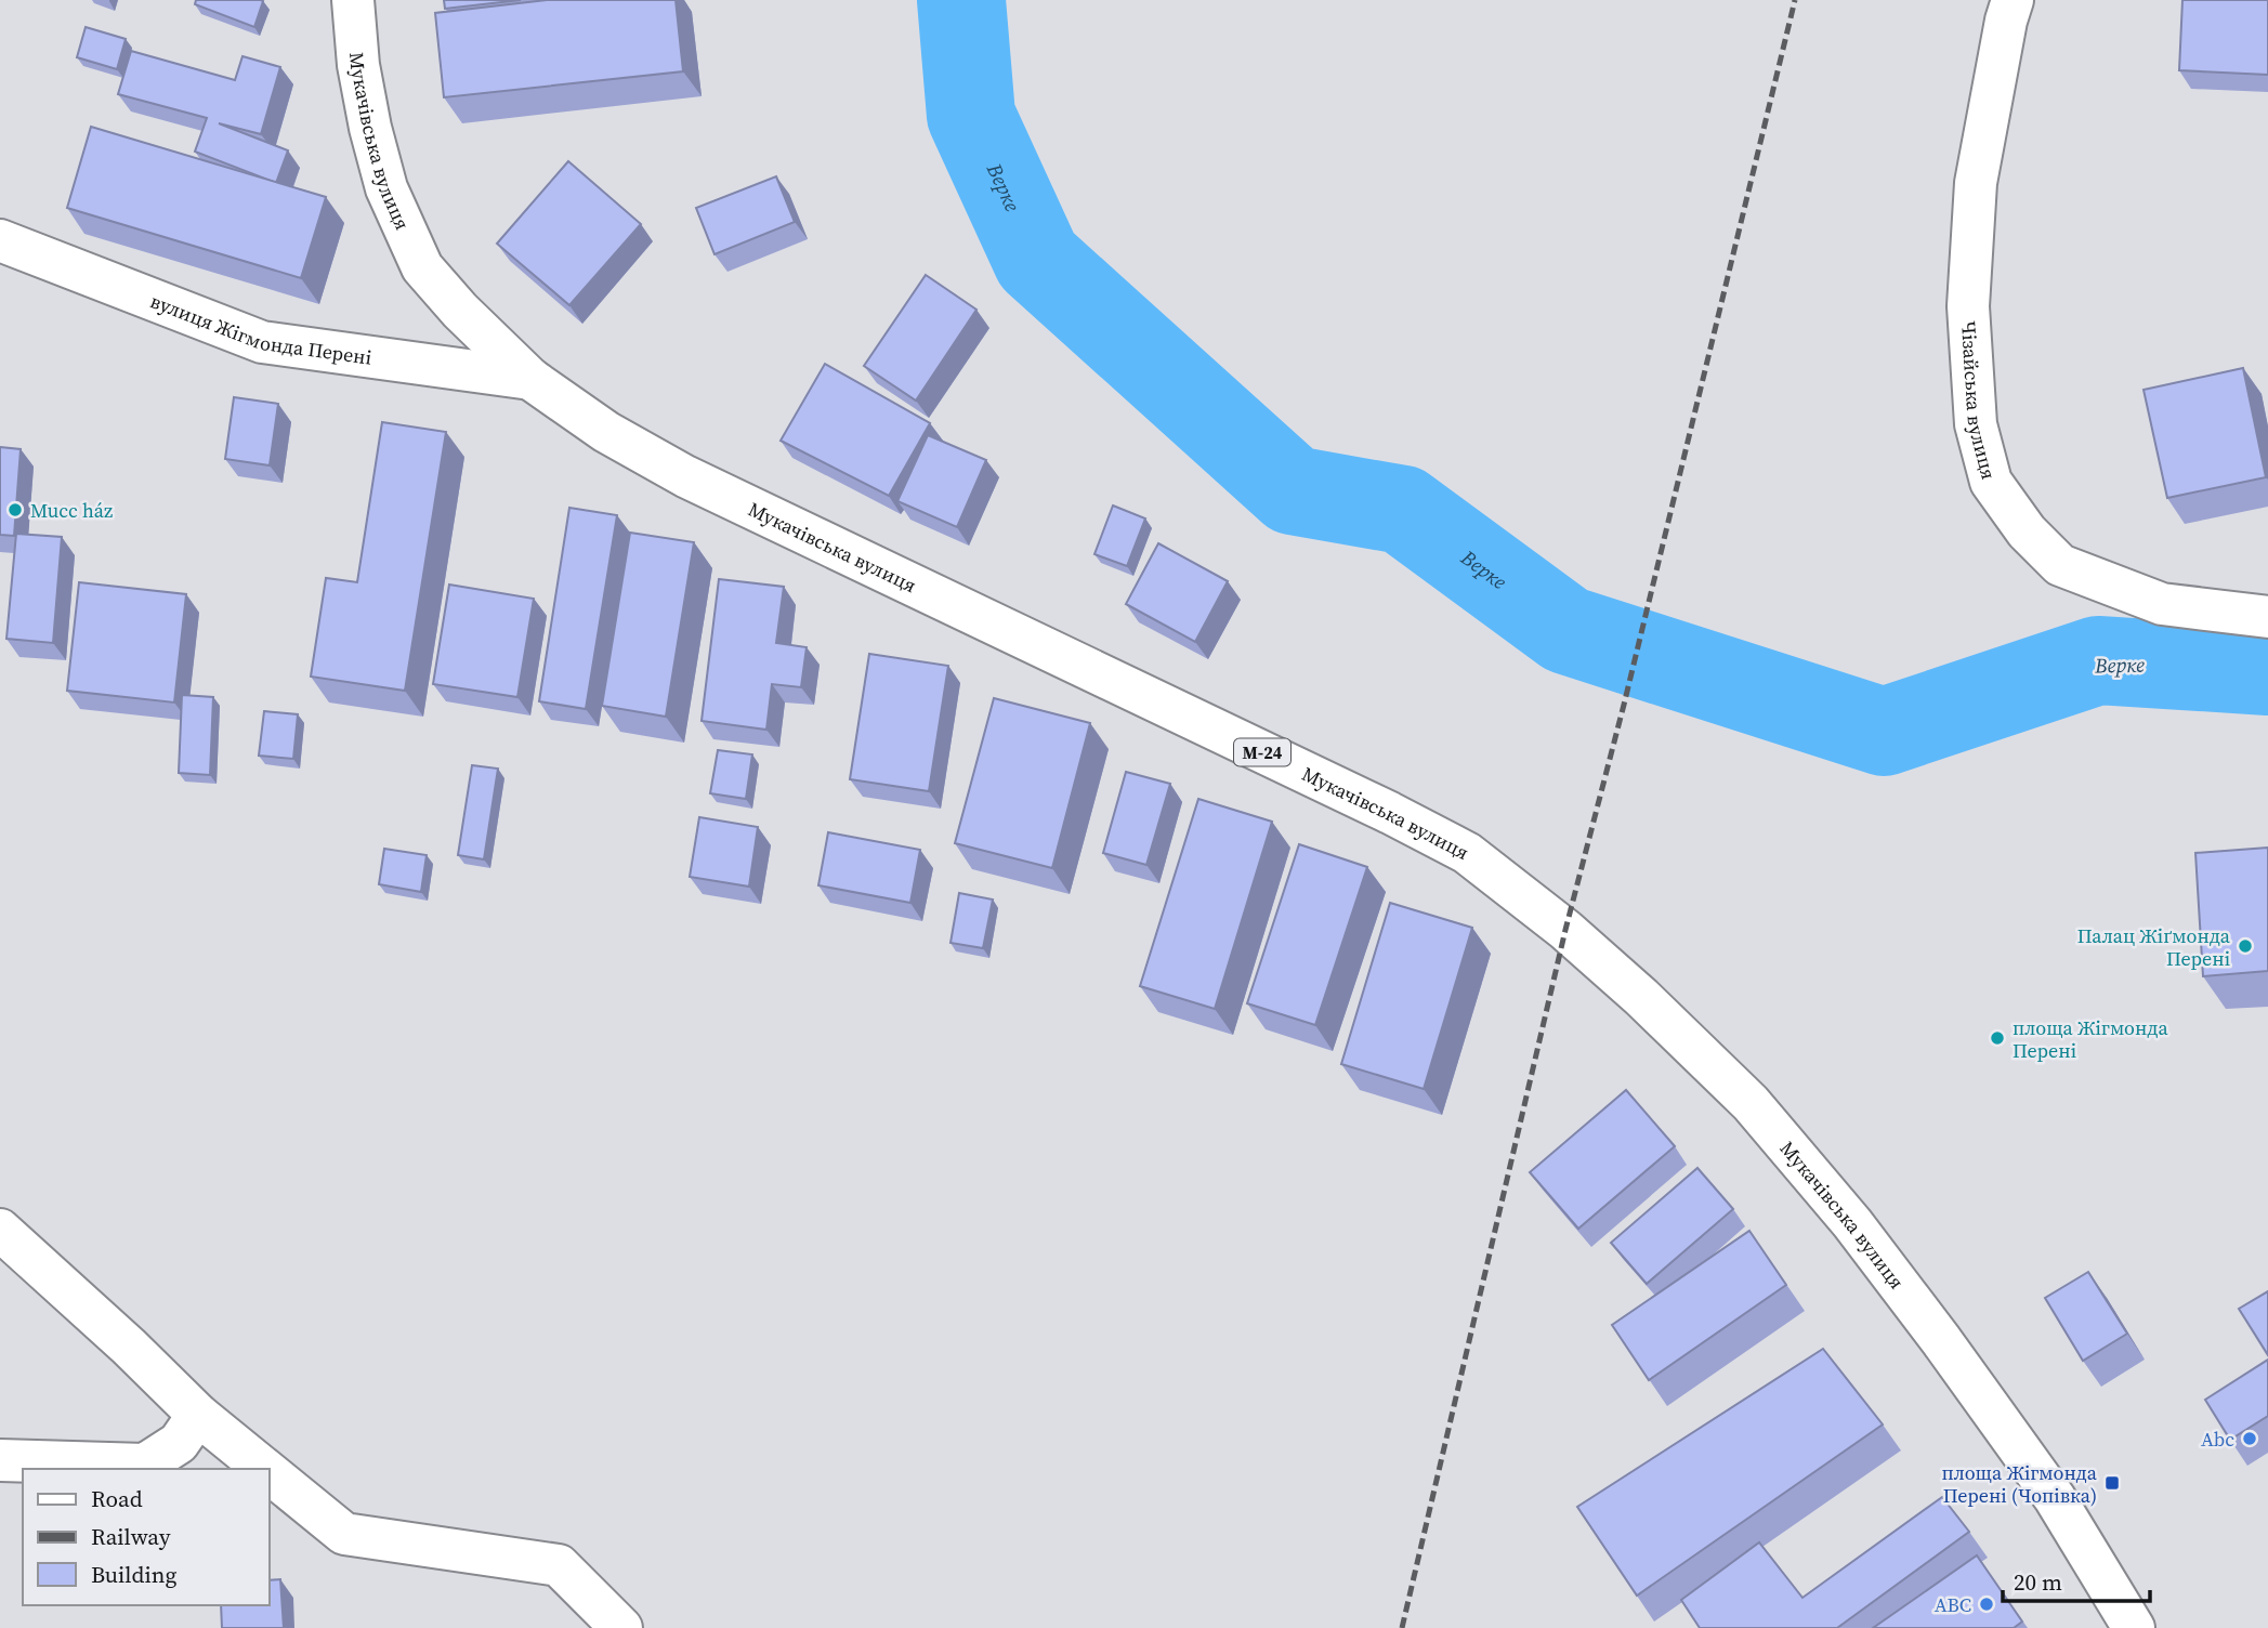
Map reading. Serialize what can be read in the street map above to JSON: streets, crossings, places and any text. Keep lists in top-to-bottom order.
{
  "streets": {
    "main road": [
      "Мукачівська вулиця",
      "вулиця Жігмонда Перені",
      "Чізайська вулиця",
      "М-24"
    ]
  },
  "crossings": [
    ["Мукачівська вулиця", "вулиця Жігмонда Перені"]
  ],
  "water": ["Верке"],
  "places": {
    "other": [
      "Mucc ház",
      "Палац Жіґмонда Перені",
      "площа Жігмонда Перені",
      "Abc",
      "ABC"
    ],
    "transit": ["площа Жігмонда Перені (Чопівка)"]
  },
  "legend": ["Road", "Railway", "Building"],
  "scale_bar": "20 m"
}
